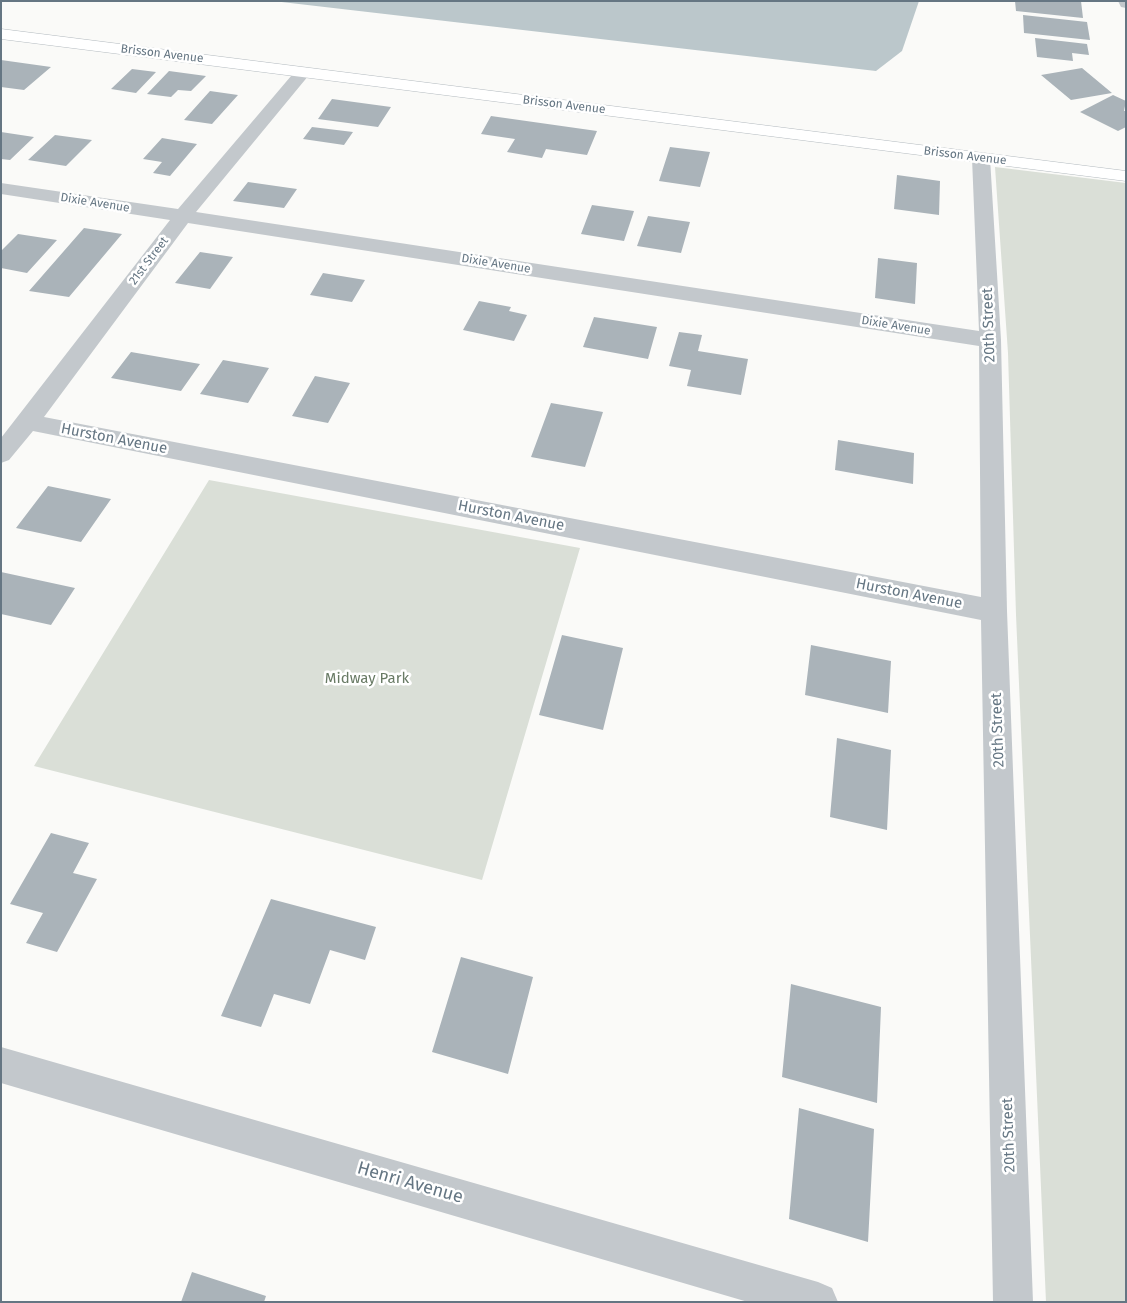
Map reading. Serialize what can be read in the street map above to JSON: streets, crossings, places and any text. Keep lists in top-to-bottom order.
{
  "streets": {
    "street": [
      "Brisson Avenue",
      "Dixie Avenue",
      "21st Street",
      "20th Street",
      "Hurston Avenue",
      "Henri Avenue"
    ]
  },
  "crossings": [
    ["Brisson Avenue", "21st Street"],
    ["Brisson Avenue", "20th Street"],
    ["Dixie Avenue", "21st Street"],
    ["Dixie Avenue", "20th Street"],
    ["21st Street", "Hurston Avenue"],
    ["20th Street", "Hurston Avenue"]
  ],
  "parks": ["Midway Park"]
}
